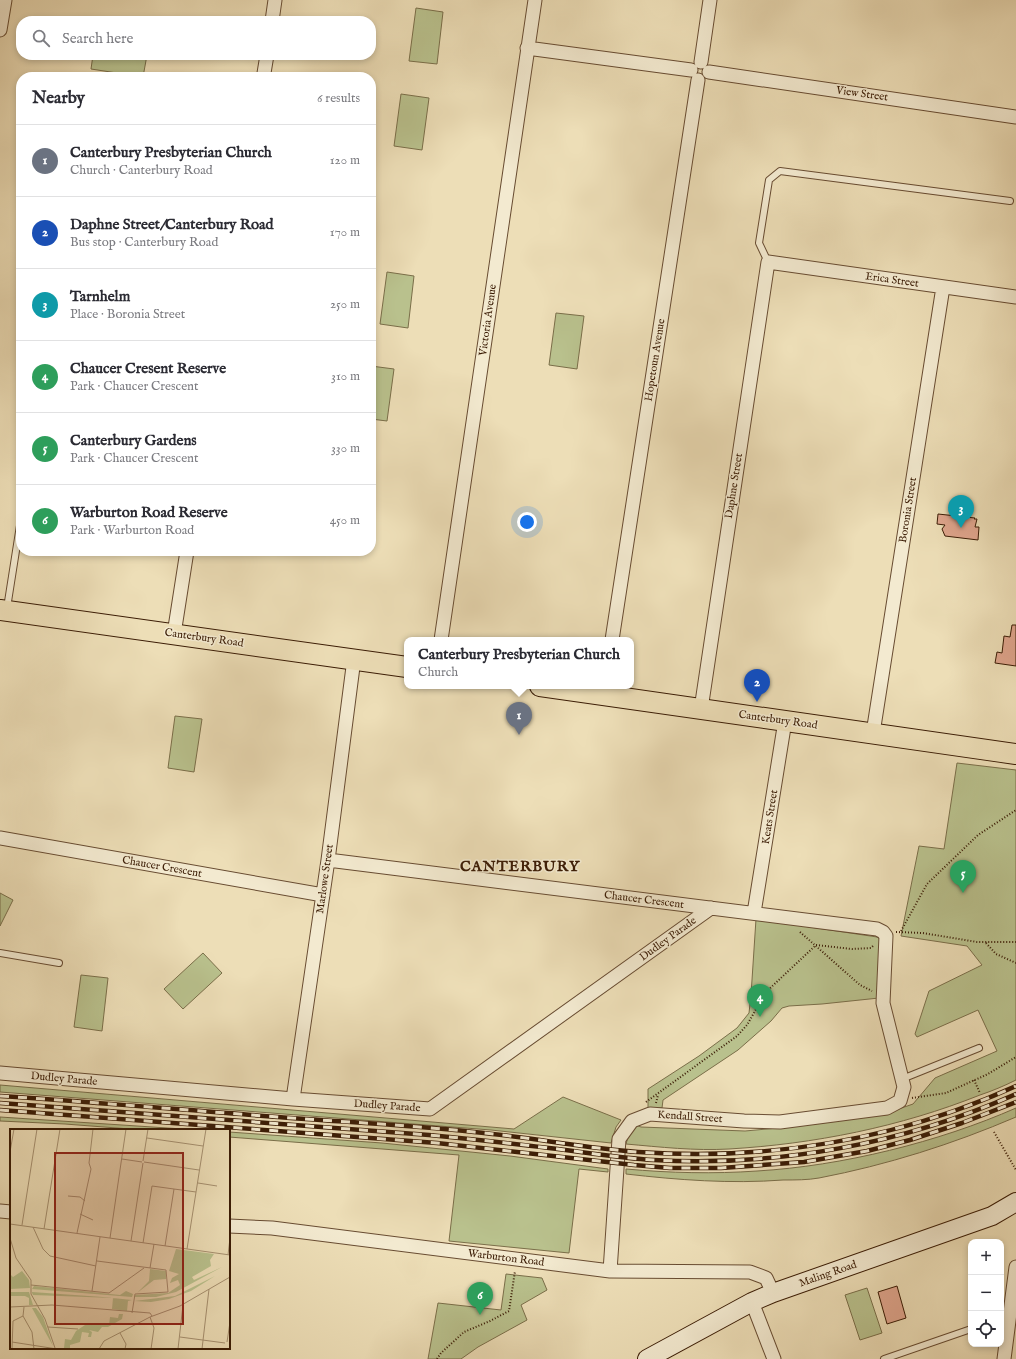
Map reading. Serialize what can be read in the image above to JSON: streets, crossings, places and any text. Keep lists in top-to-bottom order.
{
  "streets": {
    "main road": ["Canterbury Road"],
    "street": [
      "View Street",
      "Erica Street",
      "Victoria Avenue",
      "Hopetoun Avenue",
      "Daphne Street",
      "Boronia Street",
      "Keats Street",
      "Chaucer Crescent",
      "Marlowe Street",
      "Dudley Parade",
      "Kendall Street",
      "Warburton Road",
      "Maling Road"
    ]
  },
  "crossings": [
    ["View Street", "Hopetoun Avenue"],
    ["Erica Street", "Daphne Street"],
    ["Erica Street", "Boronia Street"],
    ["Daphne Street", "Canterbury Road"],
    ["Boronia Street", "Canterbury Road"],
    ["Canterbury Road", "Keats Street"],
    ["Canterbury Road", "Marlowe Street"],
    ["Keats Street", "Chaucer Crescent"],
    ["Chaucer Crescent", "Marlowe Street"],
    ["Chaucer Crescent", "Dudley Parade"],
    ["Marlowe Street", "Dudley Parade"],
    ["Kendall Street", "Warburton Road"],
    ["Warburton Road", "Maling Road"]
  ],
  "districts": ["CANTERBURY"],
  "page": {
    "search": "Search here",
    "heading": ["Nearby", "6 results"],
    "list": [
      {
        "mark": "1",
        "name": "Canterbury Presbyterian Church",
        "note": "Church · Canterbury Road",
        "value": "120 m"
      },
      {
        "mark": "2",
        "name": "Daphne Street/Canterbury Road",
        "note": "Bus stop · Canterbury Road",
        "value": "170 m"
      },
      {
        "mark": "3",
        "name": "Tarnhelm",
        "note": "Place · Boronia Street",
        "value": "250 m"
      },
      {
        "mark": "4",
        "name": "Chaucer Cresent Reserve",
        "note": "Park · Chaucer Crescent",
        "value": "310 m"
      },
      {
        "mark": "5",
        "name": "Canterbury Gardens",
        "note": "Park · Chaucer Crescent",
        "value": "330 m"
      },
      {
        "mark": "6",
        "name": "Warburton Road Reserve",
        "note": "Park · Warburton Road",
        "value": "450 m"
      }
    ],
    "pins": [
      "3",
      "2",
      "1",
      "5",
      "4",
      "6"
    ],
    "popup": ["Canterbury Presbyterian Church", "Church"],
    "map_buttons": ["+", "−"]
  }
}
